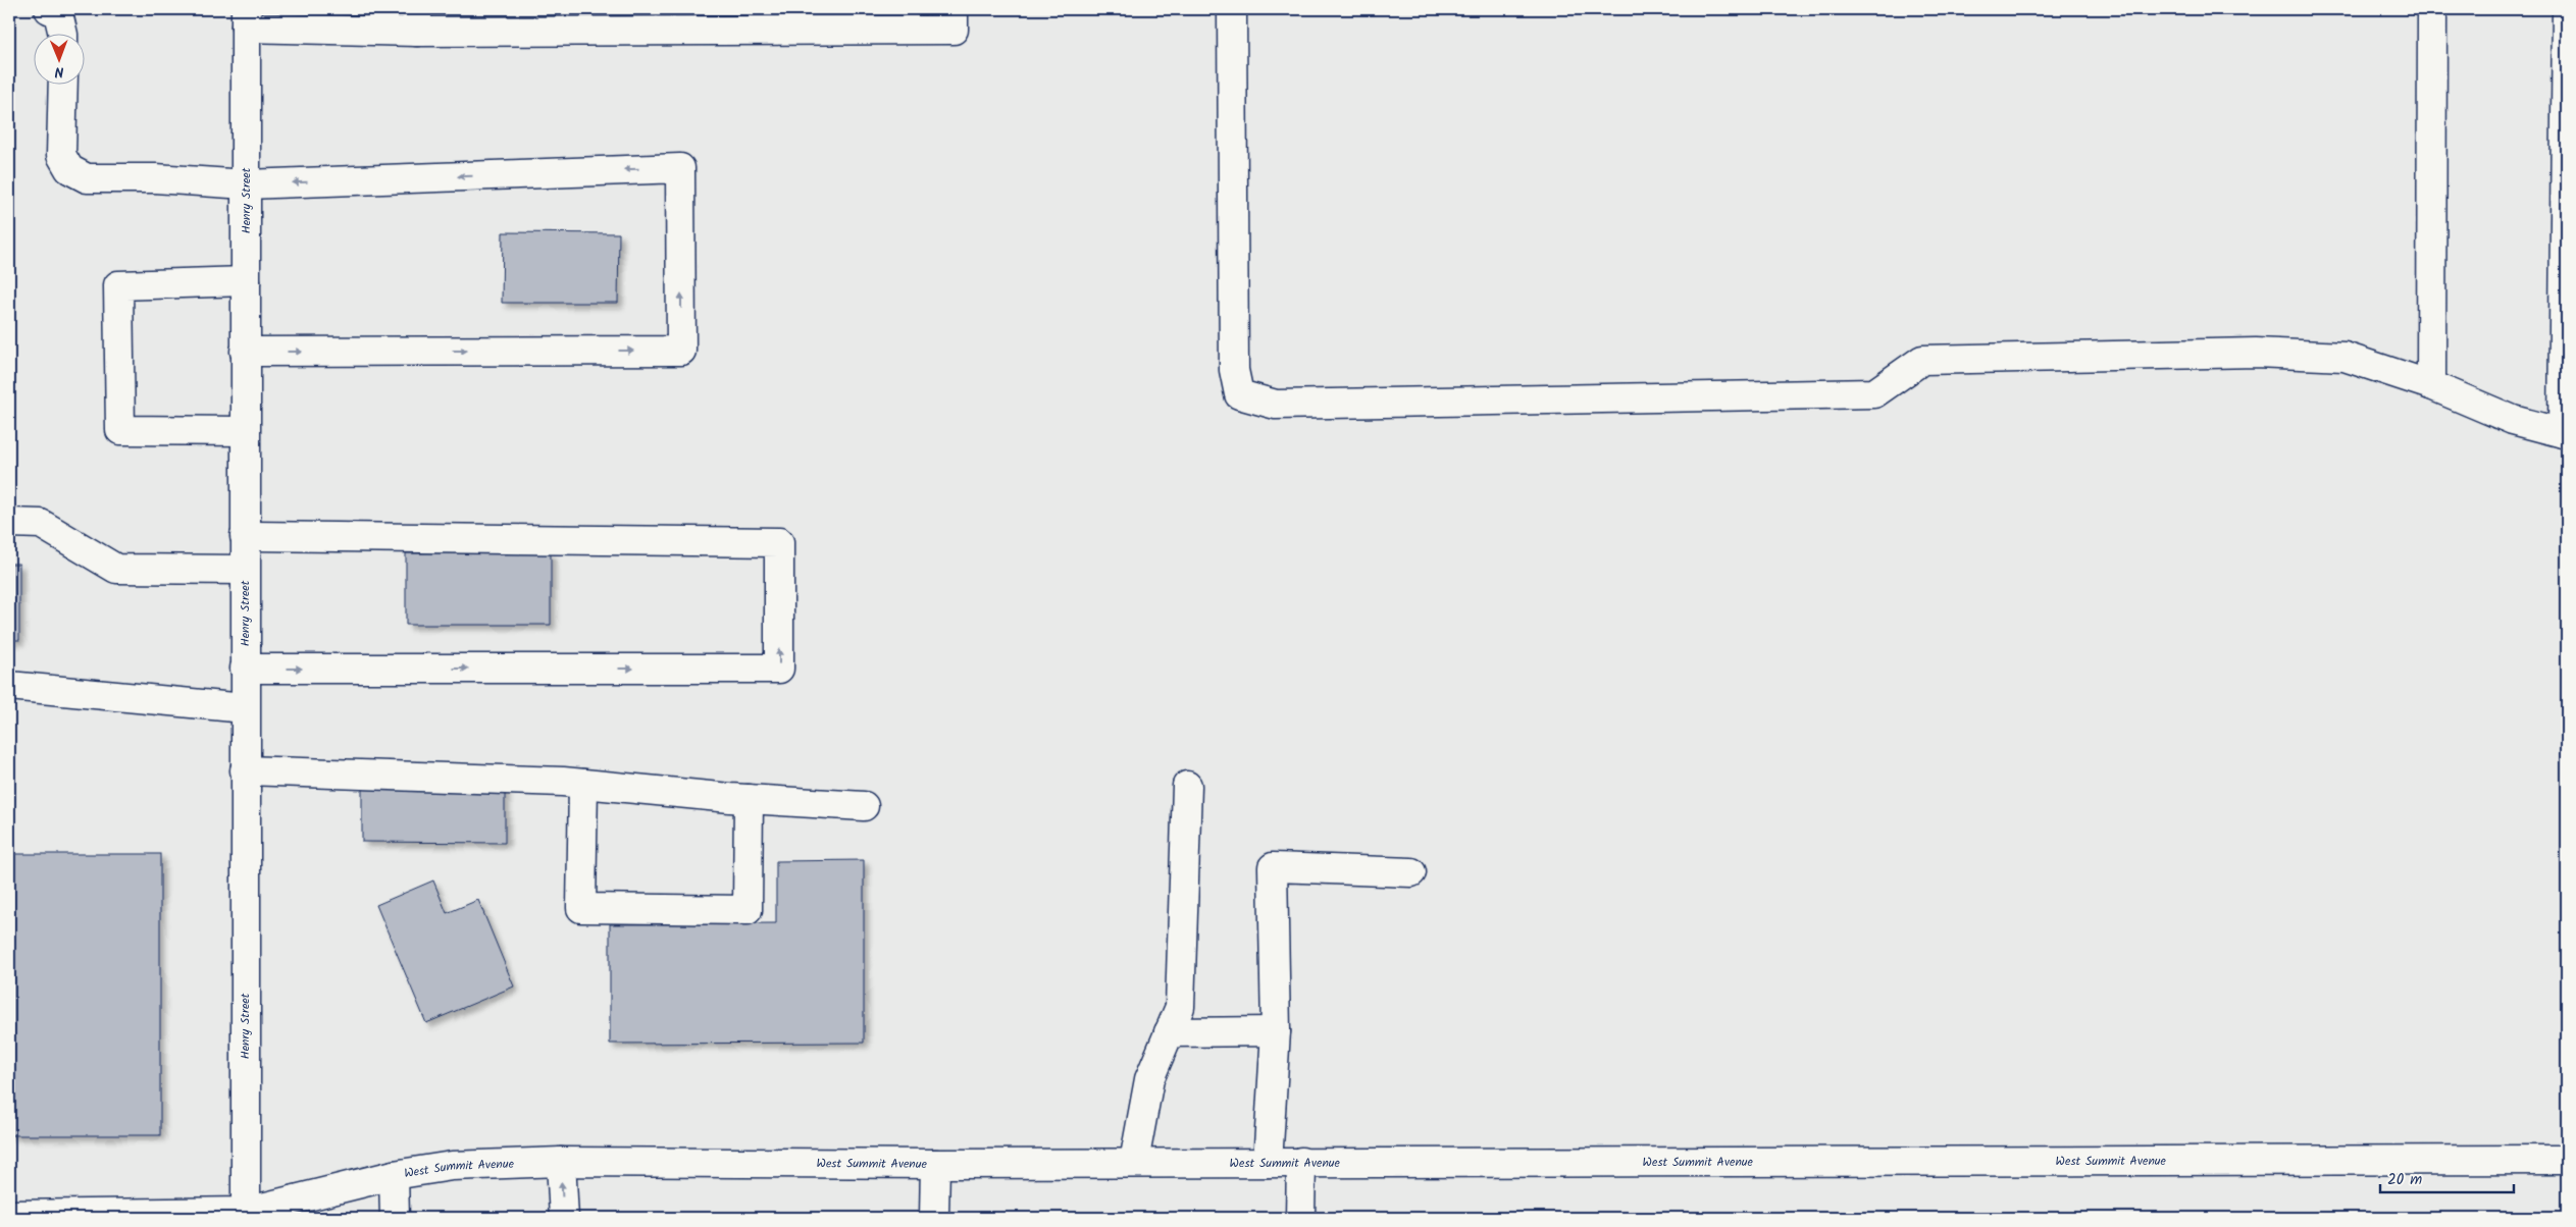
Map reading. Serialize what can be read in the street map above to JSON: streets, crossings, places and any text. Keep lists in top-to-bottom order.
{
  "streets": {
    "street": ["Henry Street", "West Summit Avenue"]
  },
  "crossings": [
    ["Henry Street", "West Summit Avenue"]
  ],
  "scale_bar": "20 m",
  "north": "bottom"
}
